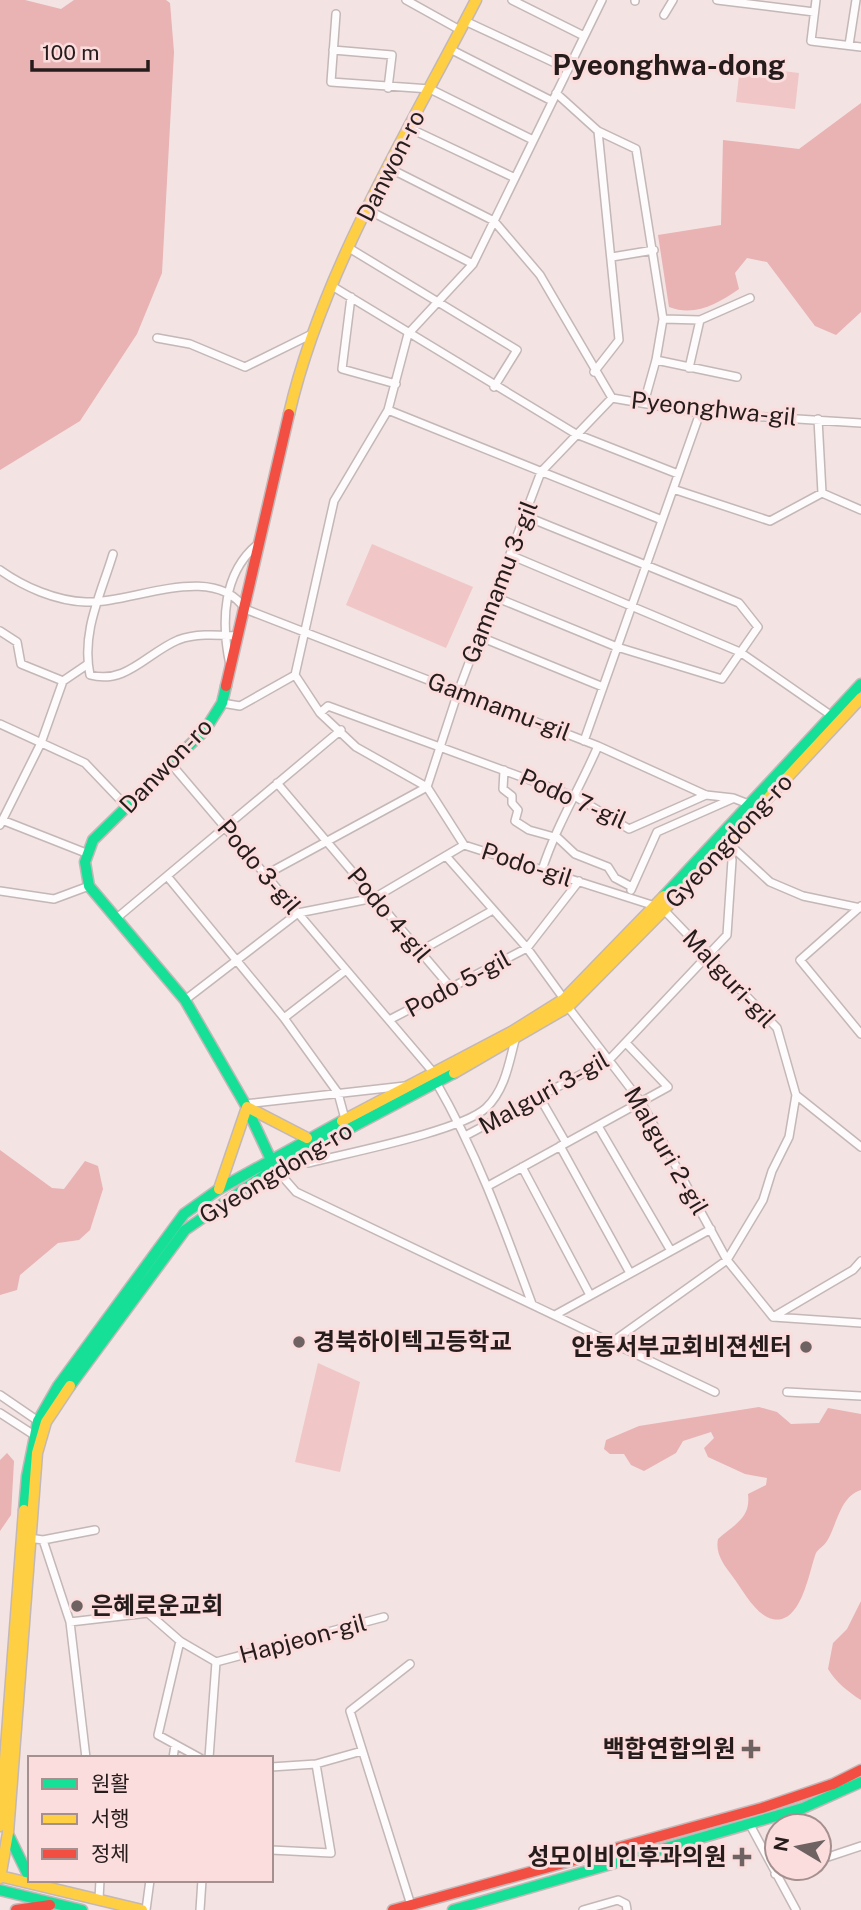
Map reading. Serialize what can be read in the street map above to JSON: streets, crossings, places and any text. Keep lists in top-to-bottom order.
{
  "streets": {
    "street": [
      "Danwon-ro",
      "Pyeonghwa-gil",
      "Gamnamu 3-gil",
      "Gamnamu-gil",
      "Podo 7-gil",
      "Gyeongdong-ro",
      "Podo-gil",
      "Podo 3-gil",
      "Podo 4-gil",
      "Malguri-gil",
      "Podo 5-gil",
      "Malguri 3-gil",
      "Malguri 2-gil",
      "Hapjeon-gil"
    ]
  },
  "crossings": [
    ["Danwon-ro", "Gamnamu-gil"],
    ["Danwon-ro", "Podo 3-gil"],
    ["Pyeonghwa-gil", "Gamnamu 3-gil"],
    ["Gamnamu 3-gil", "Gamnamu-gil"],
    ["Gamnamu-gil", "Podo 7-gil"],
    ["Gamnamu-gil", "Gyeongdong-ro"],
    ["Gyeongdong-ro", "Podo-gil"],
    ["Gyeongdong-ro", "Podo 3-gil"],
    ["Gyeongdong-ro", "Malguri-gil"],
    ["Gyeongdong-ro", "Malguri 3-gil"],
    ["Gyeongdong-ro", "Malguri 2-gil"],
    ["Podo-gil", "Malguri-gil"],
    ["Podo-gil", "Podo 5-gil"],
    ["Podo 3-gil", "Podo 5-gil"],
    ["Podo 3-gil", "Malguri 3-gil"],
    ["Podo 4-gil", "Podo 5-gil"],
    ["Malguri-gil", "Malguri 3-gil"],
    ["Podo 5-gil", "Malguri 2-gil"],
    ["Malguri 3-gil", "Malguri 2-gil"]
  ],
  "districts": ["Pyeonghwa-dong"],
  "places": {
    "other": ["경북하이텍고등학교", "안동서부교회비젼센터", "은혜로운교회"],
    "health": ["백합연합의원", "성모이비인후과의원"]
  },
  "legend": ["원활", "서행", "정체"],
  "scale_bar": "100 m",
  "north": "left"
}
